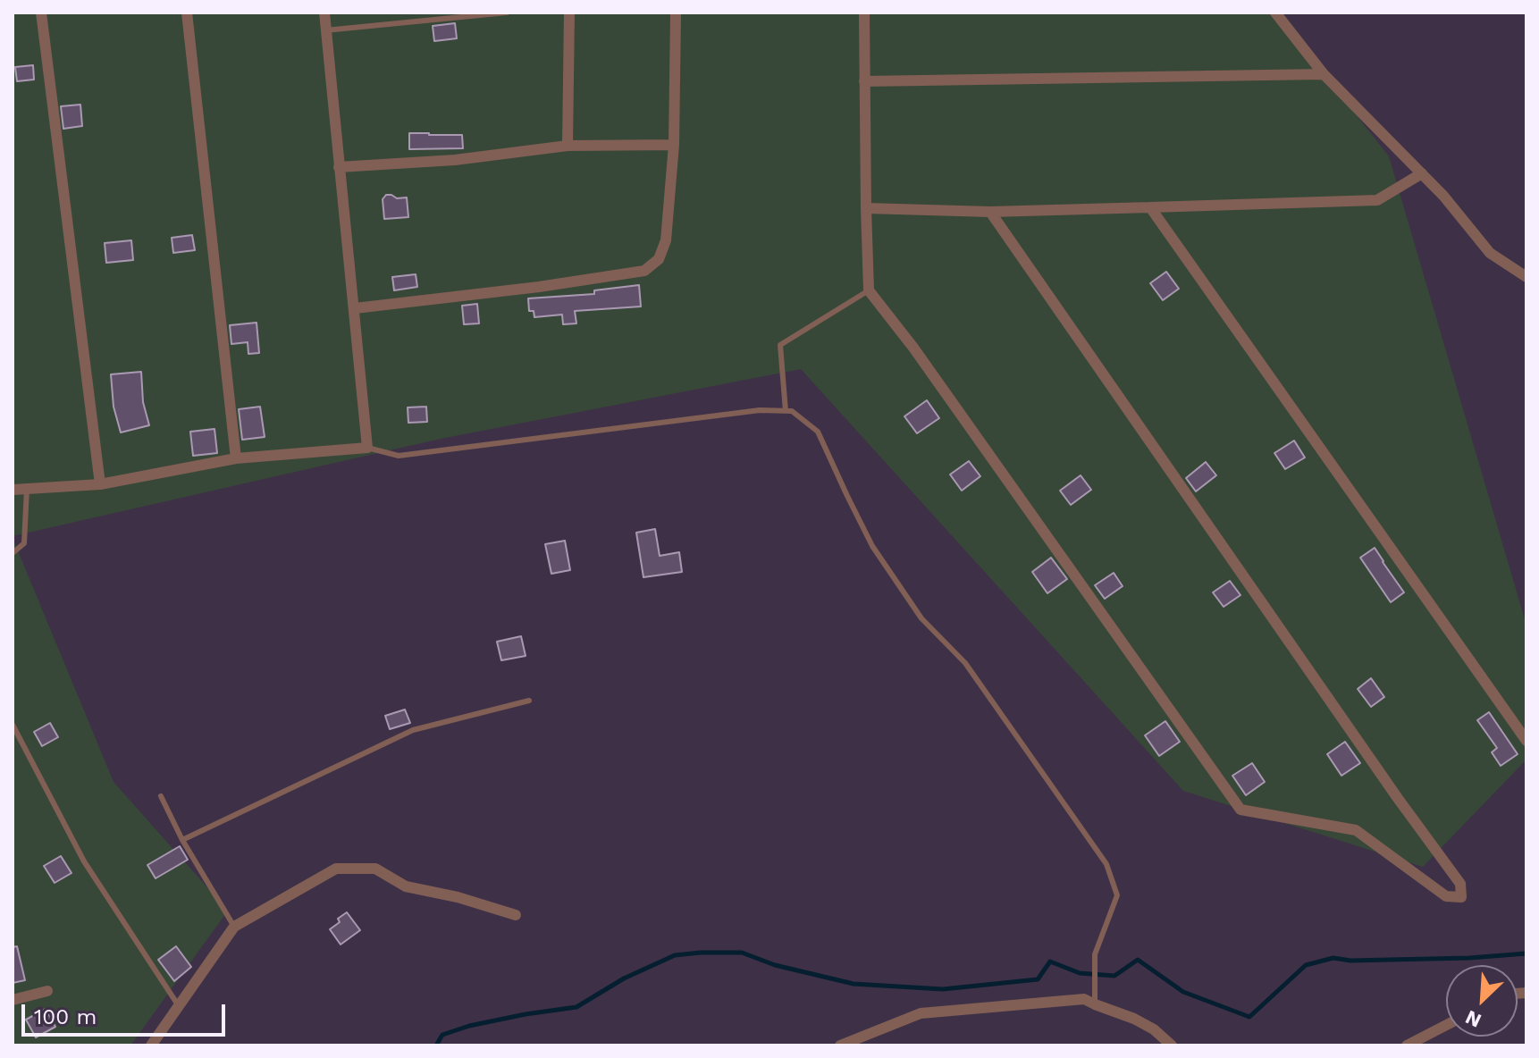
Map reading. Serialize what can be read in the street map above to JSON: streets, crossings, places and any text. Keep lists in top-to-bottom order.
{
  "scale_bar": "100 m",
  "north": "bottom left"
}
